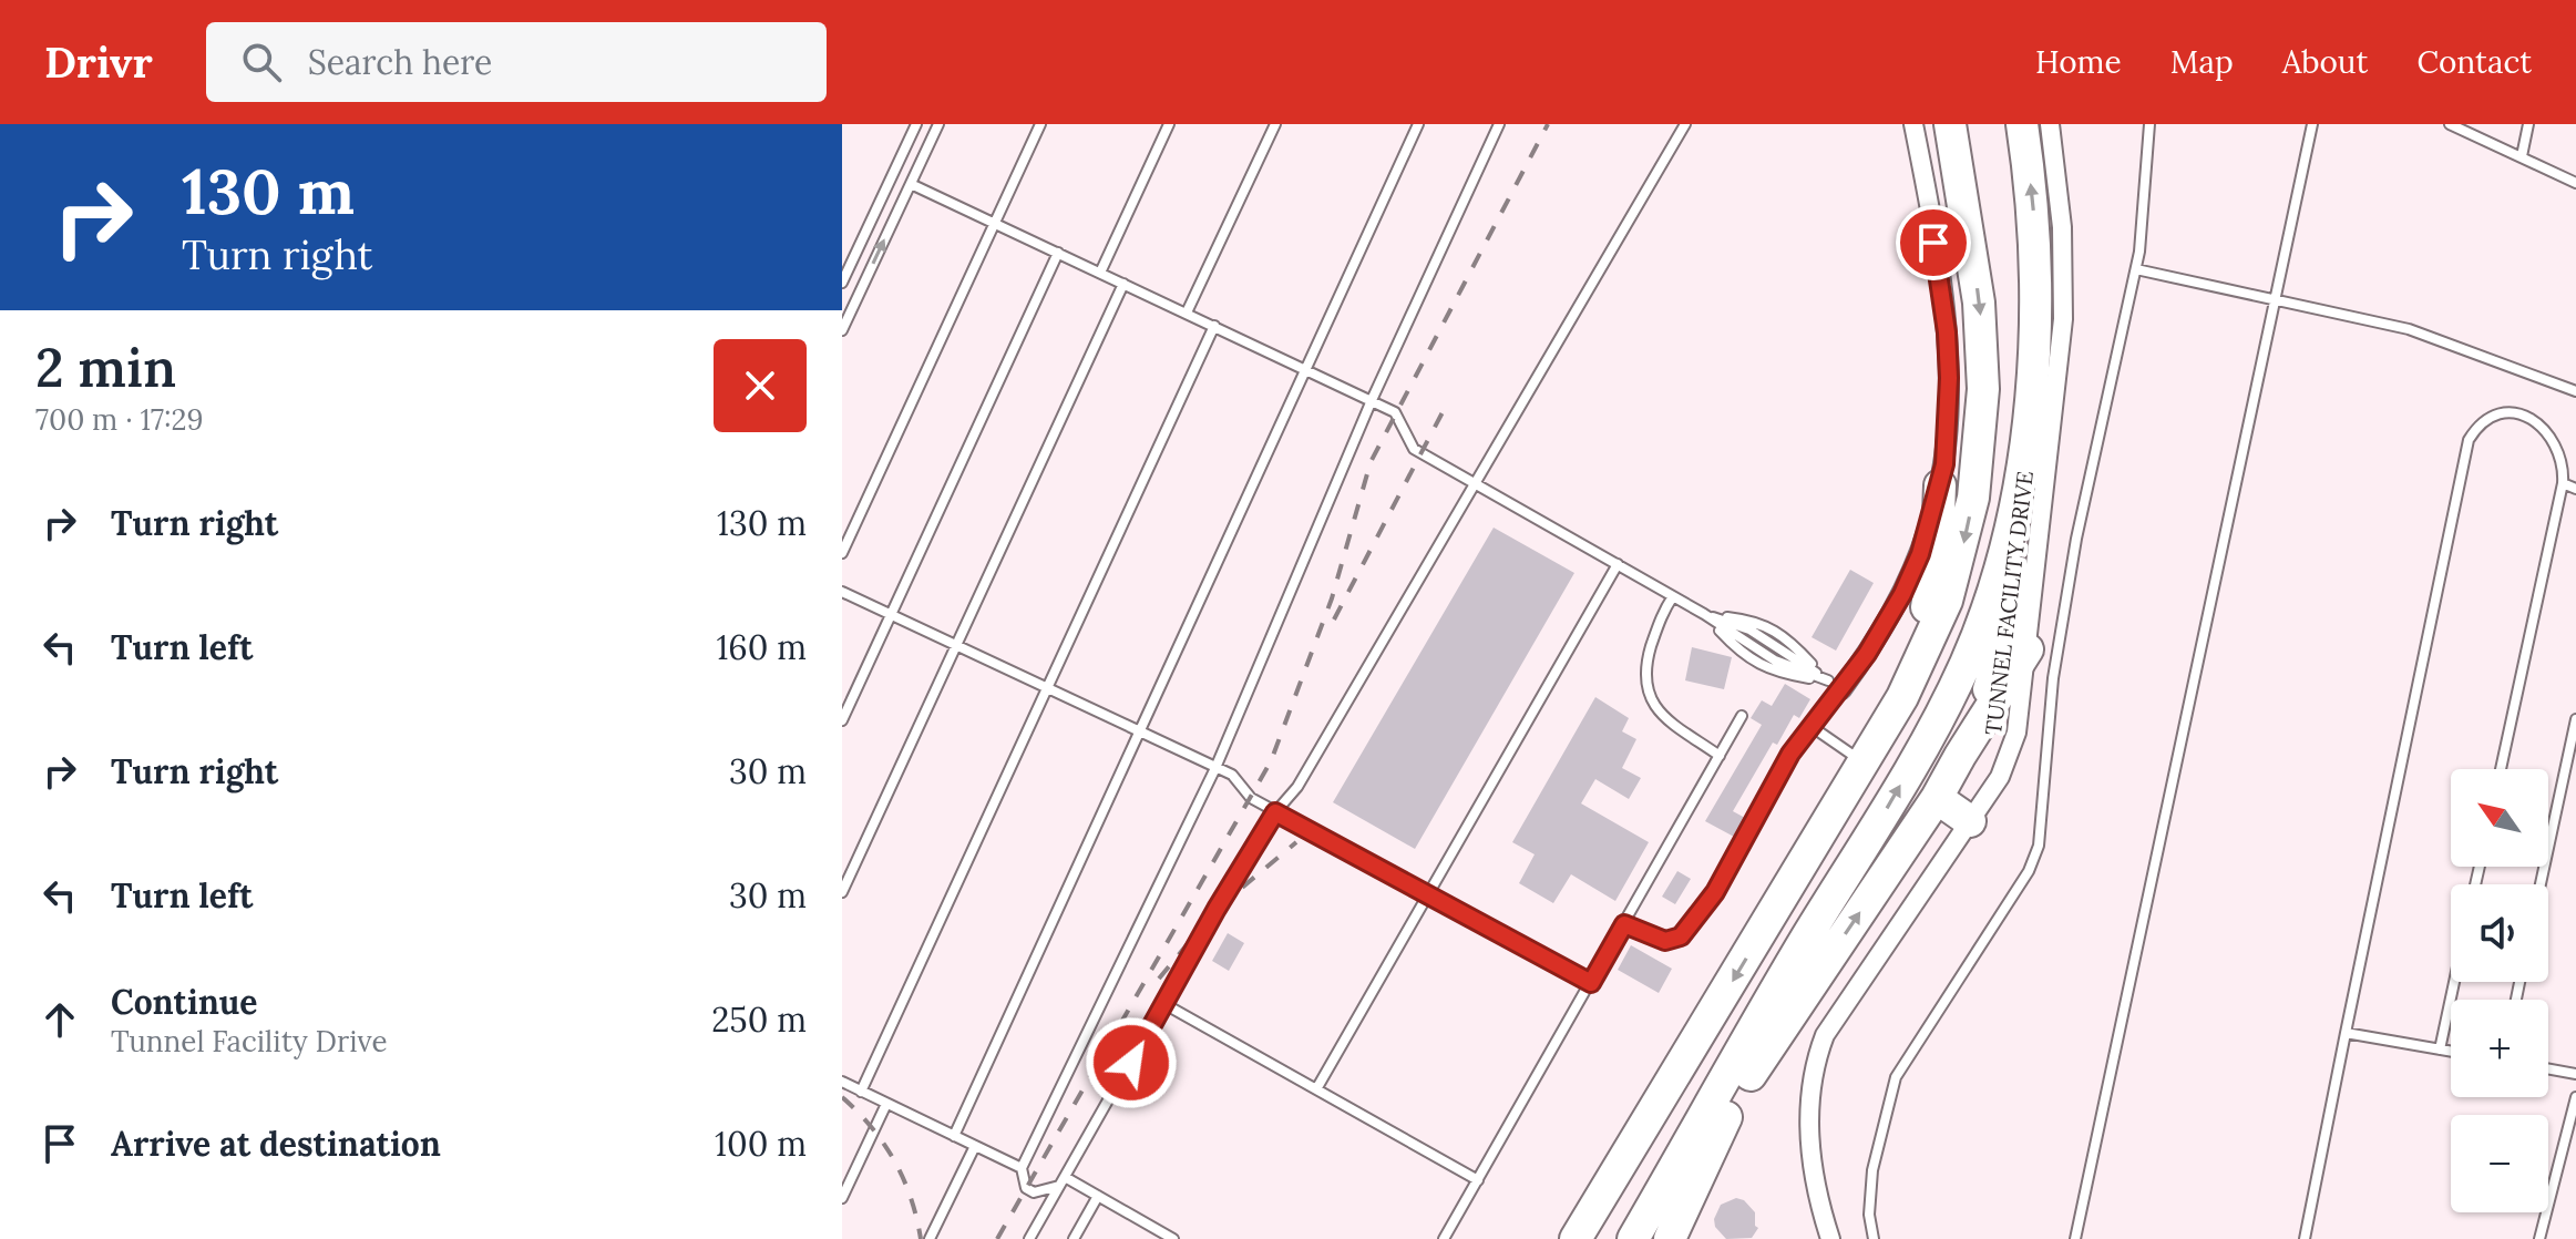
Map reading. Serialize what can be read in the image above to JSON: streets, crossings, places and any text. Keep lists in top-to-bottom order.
{
  "streets": {
    "street": ["TUNNEL FACILITY DRIVE"]
  },
  "north": "top left",
  "page": {
    "header": "Drivr",
    "search": "Search here",
    "nav": [
      "Home",
      "Map",
      "About",
      "Contact"
    ],
    "turn": ["130 m", "Turn right"],
    "heading": ["2 min", "700 m · 17:29"],
    "list": [
      {
        "name": "Turn right",
        "value": "130 m"
      },
      {
        "name": "Turn left",
        "value": "160 m"
      },
      {
        "name": "Turn right",
        "value": "30 m"
      },
      {
        "name": "Turn left",
        "value": "30 m"
      },
      {
        "name": "Continue",
        "note": "Tunnel Facility Drive",
        "value": "250 m"
      },
      {
        "name": "Arrive at destination",
        "value": "100 m"
      }
    ],
    "map_buttons": ["+", "−"]
  }
}
